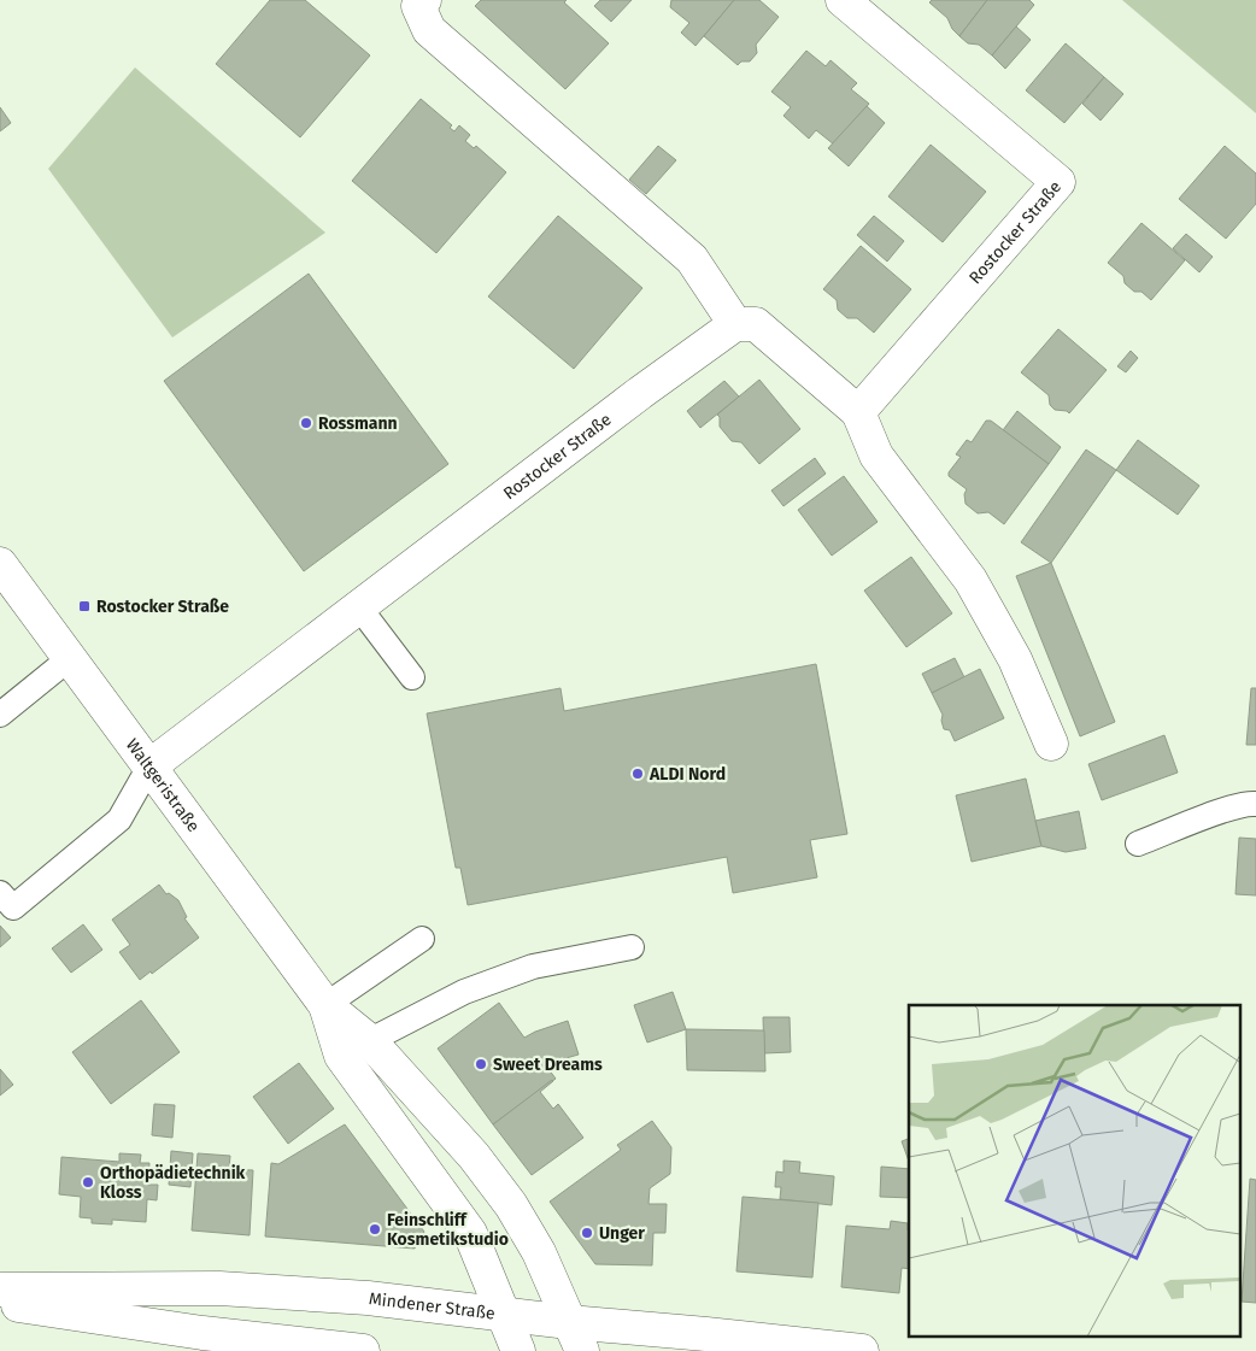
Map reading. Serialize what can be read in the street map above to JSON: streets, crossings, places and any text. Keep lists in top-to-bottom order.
{
  "streets": {
    "street": ["Rostocker Straße", "Waltgeristraße", "Mindener Straße"]
  },
  "crossings": [
    ["Rostocker Straße", "Waltgeristraße"],
    ["Waltgeristraße", "Mindener Straße"]
  ],
  "places": {
    "other": [
      "Rossmann",
      "ALDI Nord",
      "Sweet Dreams",
      "Orthopädietechnik Kloss",
      "Feinschliff Kosmetikstudio",
      "Unger"
    ],
    "transit": ["Rostocker Straße"]
  }
}
